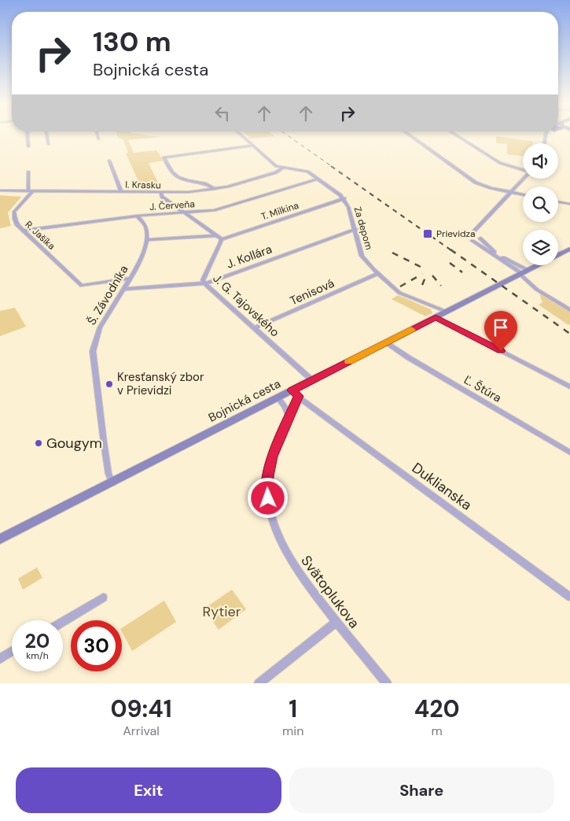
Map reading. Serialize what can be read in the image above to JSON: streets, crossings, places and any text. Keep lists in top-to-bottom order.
{
  "streets": {
    "street": [
      "I. Krasku",
      "J. Červeňa",
      "T. Milkina",
      "Za depom",
      "R. Jašíka",
      "J. Kollára",
      "Tenisová",
      "Š. Závodníka",
      "J. G. Tajovského",
      "Ľ. Štúra",
      "Bojnická cesta",
      "Duklianska",
      "Svätoplukova"
    ]
  },
  "crossings": [
    ["I. Krasku", "Za depom"],
    ["I. Krasku", "R. Jašíka"],
    ["J. Červeňa", "Za depom"],
    ["J. Červeňa", "R. Jašíka"],
    ["T. Milkina", "Za depom"],
    ["T. Milkina", "Š. Závodníka"],
    ["T. Milkina", "J. G. Tajovského"],
    ["Za depom", "J. Kollára"],
    ["Za depom", "Tenisová"],
    ["Za depom", "Bojnická cesta"],
    ["R. Jašíka", "Š. Závodníka"],
    ["J. Kollára", "Š. Závodníka"],
    ["J. Kollára", "J. G. Tajovského"],
    ["Tenisová", "J. G. Tajovského"],
    ["Š. Závodníka", "Bojnická cesta"],
    ["J. G. Tajovského", "Bojnická cesta"],
    ["Ľ. Štúra", "Bojnická cesta"],
    ["Bojnická cesta", "Duklianska"],
    ["Bojnická cesta", "Svätoplukova"],
    ["Duklianska", "Svätoplukova"]
  ],
  "parks": ["Rytier"],
  "places": {
    "transit": ["Prievidza"],
    "other": ["Kresťanský zbor v Prievidzi", "Gougym"]
  },
  "page": {
    "turn": ["130 m", "Bojnická cesta"],
    "speed": "20 km/h",
    "limit": "30",
    "eta": [
      "09:41",
      "Arrival",
      "1",
      "min",
      "420",
      "m"
    ],
    "buttons": ["Exit", "Share"]
  }
}
